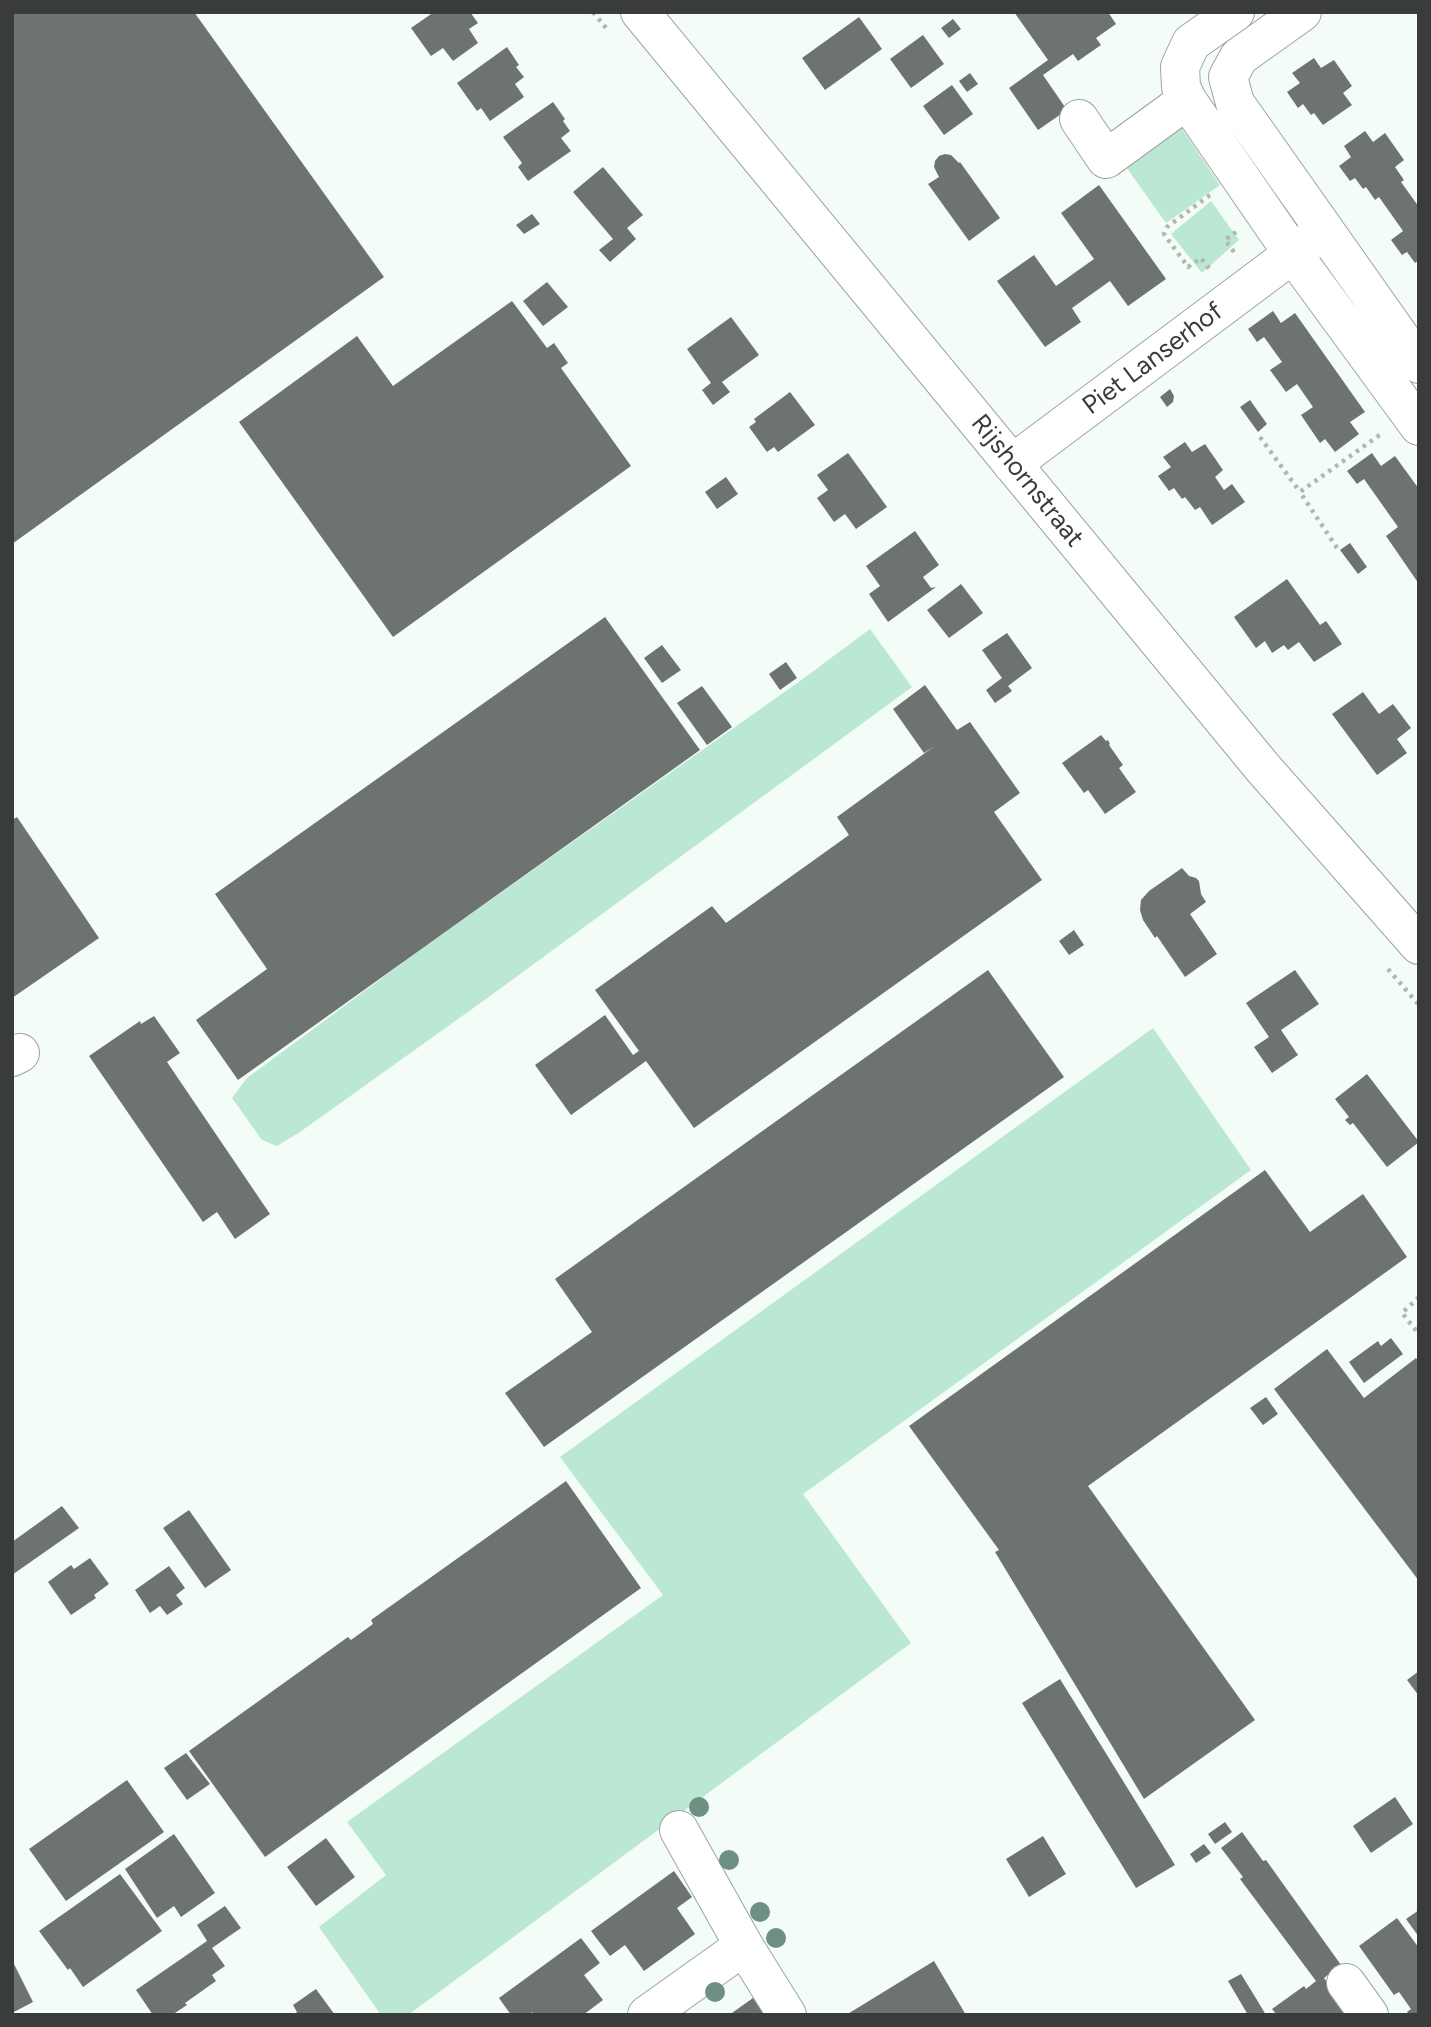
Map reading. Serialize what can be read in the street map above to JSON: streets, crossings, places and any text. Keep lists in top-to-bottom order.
{
  "streets": {
    "street": ["Piet Lanserhof", "Rijshornstraat"]
  },
  "crossings": [
    ["Piet Lanserhof", "Rijshornstraat"]
  ]
}
